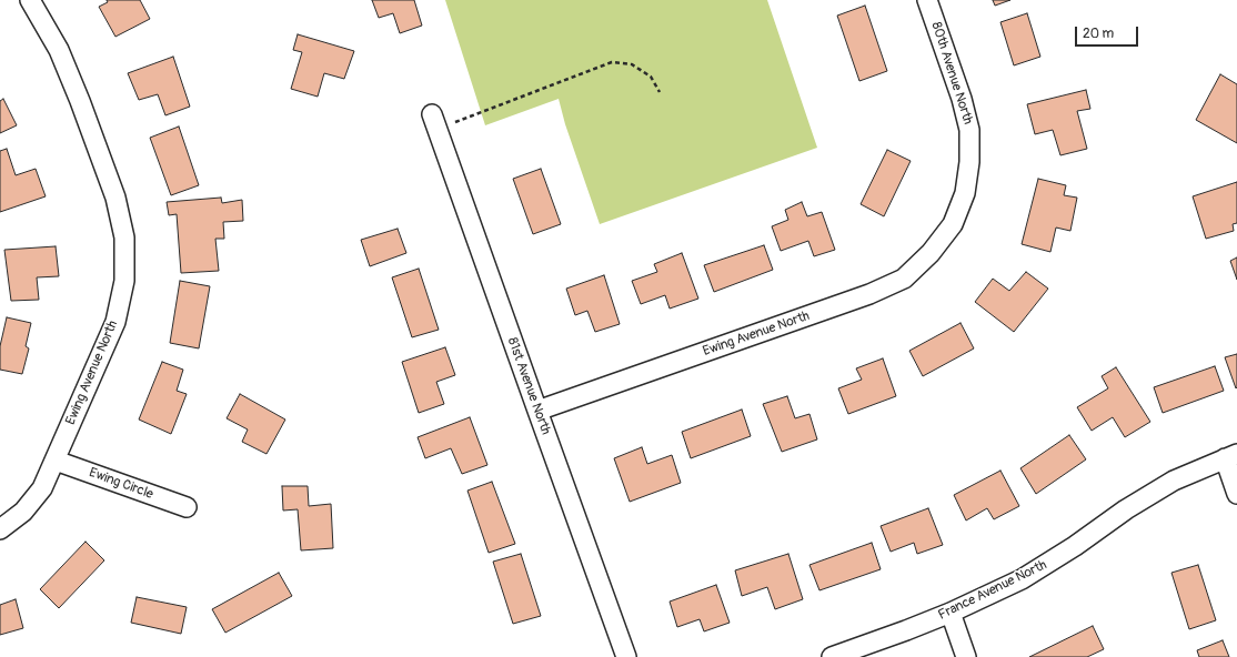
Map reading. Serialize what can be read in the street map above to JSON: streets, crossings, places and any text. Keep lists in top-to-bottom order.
{
  "streets": {
    "street": [
      "80th Avenue North",
      "Ewing Avenue North",
      "81st Avenue North",
      "Ewing Circle",
      "France Avenue North"
    ]
  },
  "crossings": [
    ["80th Avenue North", "Ewing Avenue North"],
    ["Ewing Avenue North", "81st Avenue North"],
    ["Ewing Avenue North", "Ewing Circle"]
  ],
  "scale_bar": "20 m"
}
